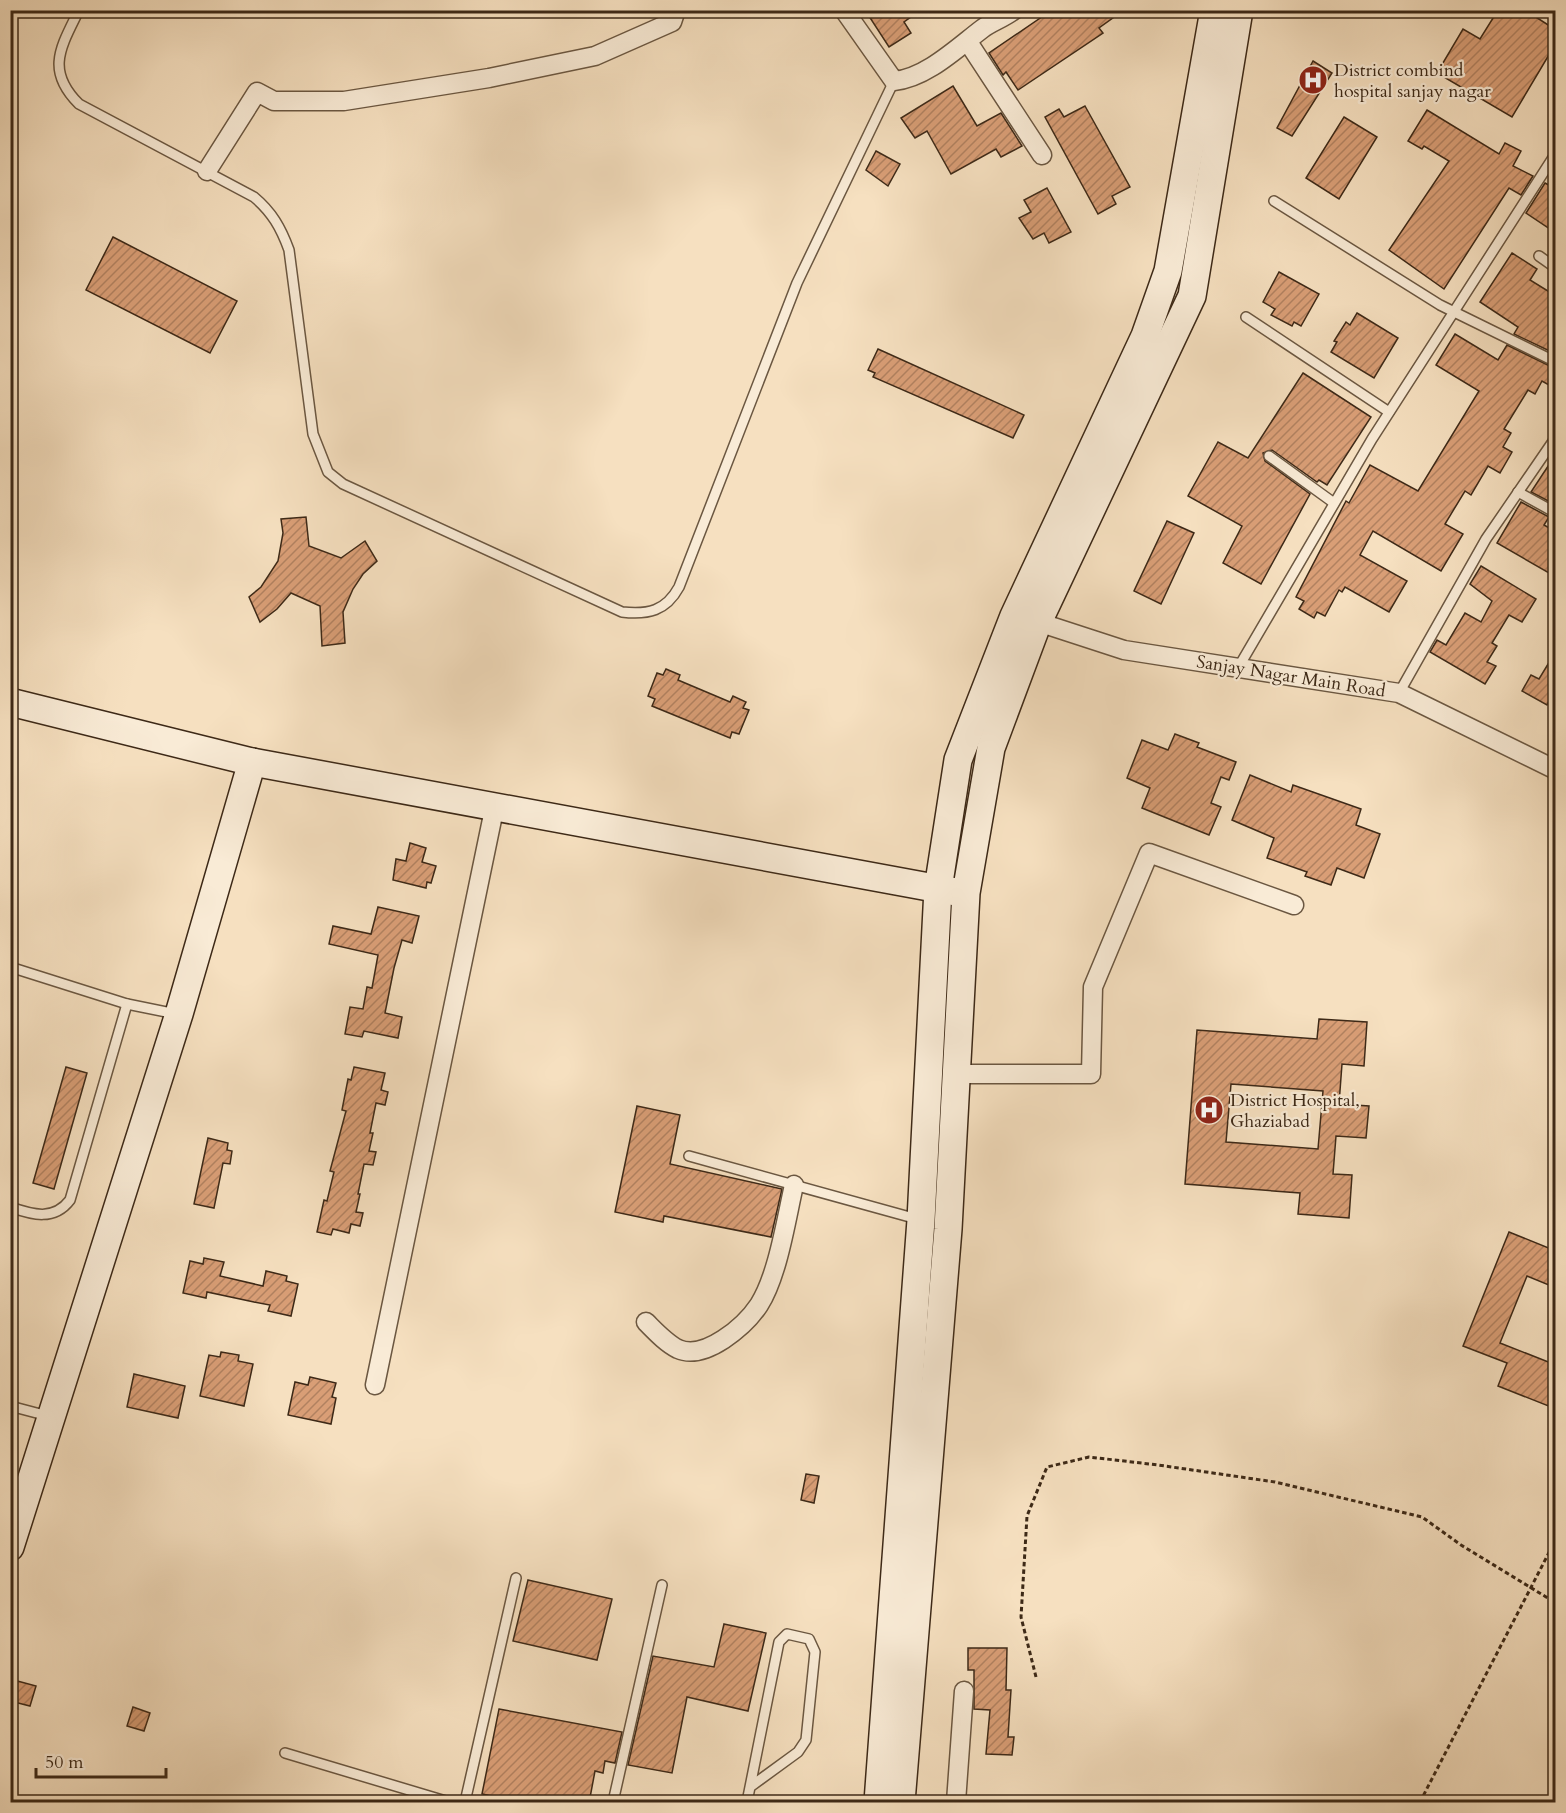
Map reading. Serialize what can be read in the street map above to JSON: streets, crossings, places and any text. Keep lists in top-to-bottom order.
{
  "streets": {
    "street": ["Sanjay Nagar Main Road"]
  },
  "places": {
    "hospital": ["District combind hospital sanjay nagar", "District Hospital, Ghaziabad"]
  },
  "scale_bar": "50 m"
}
